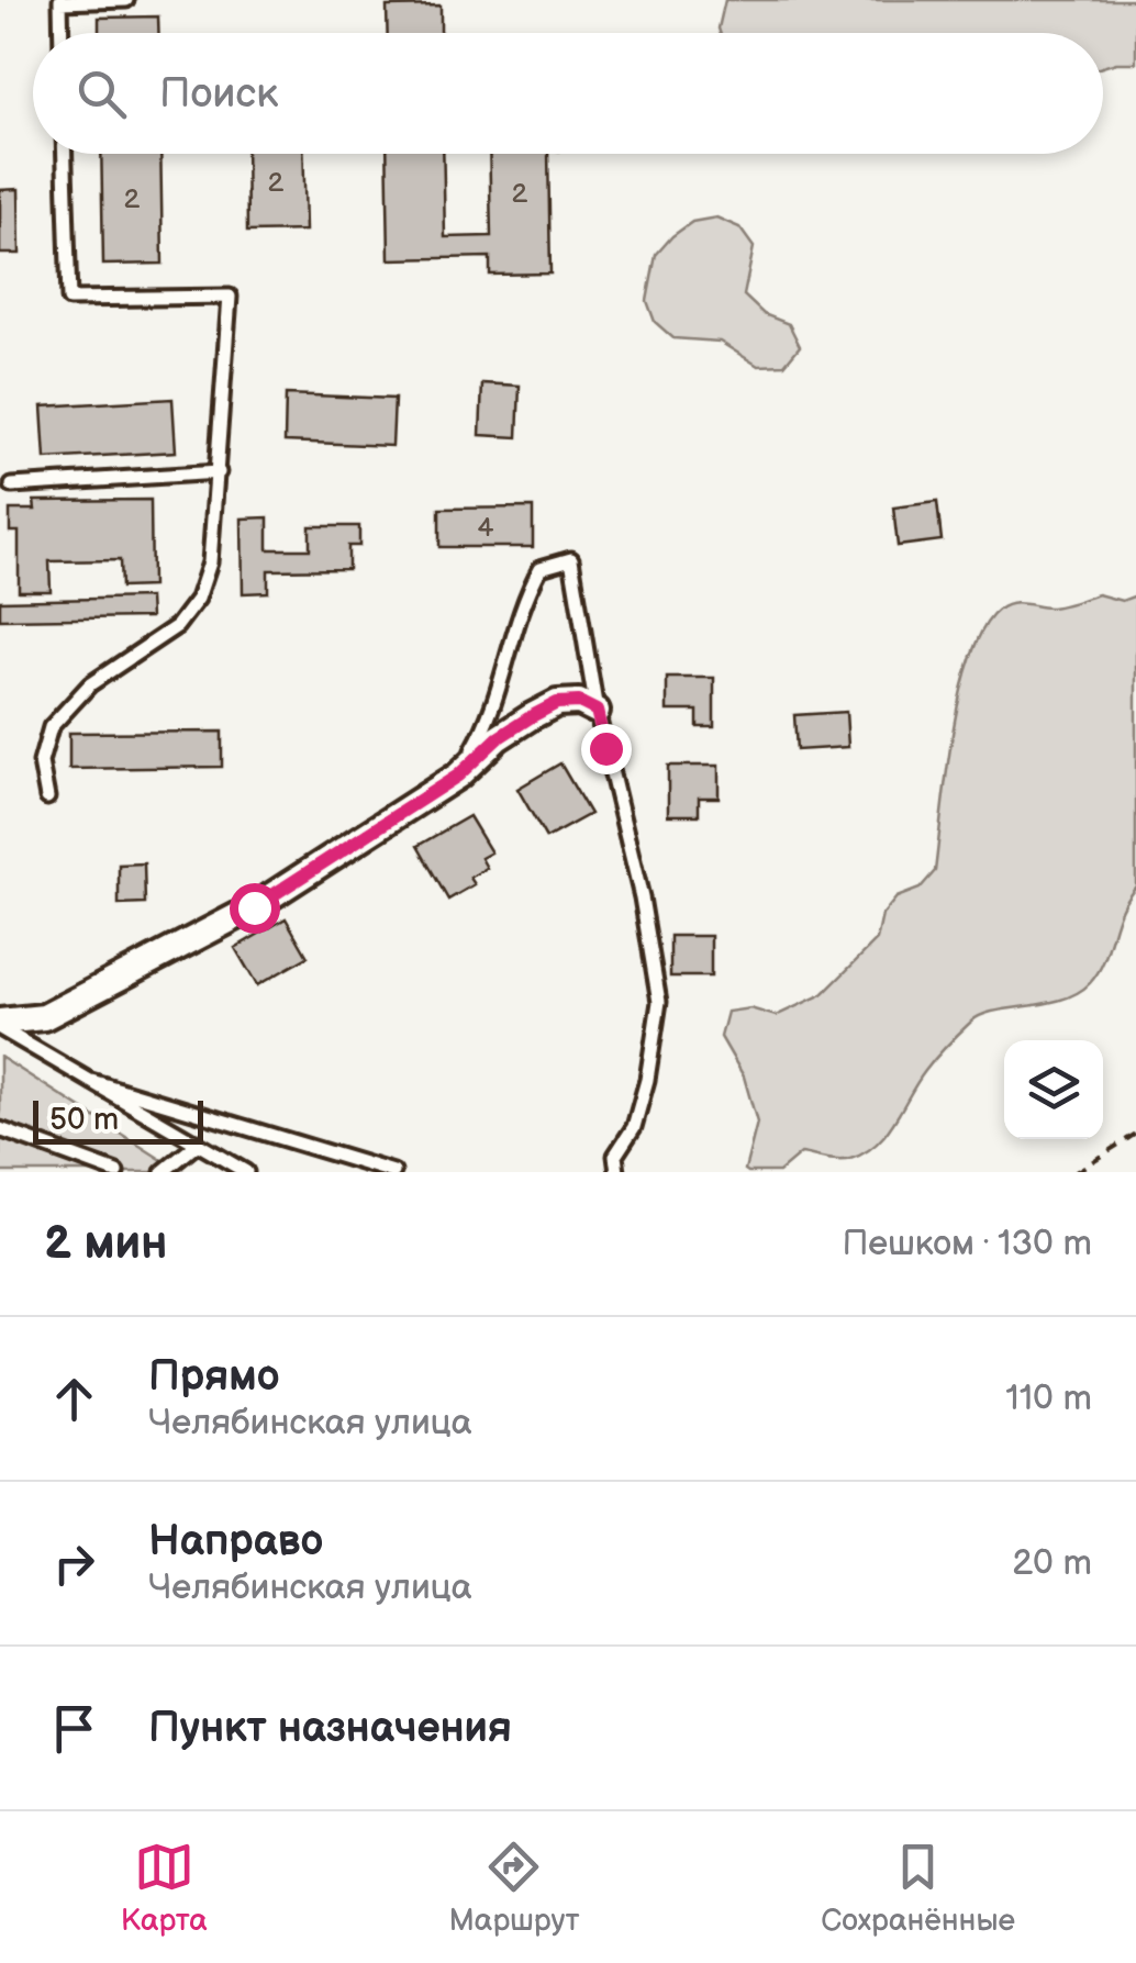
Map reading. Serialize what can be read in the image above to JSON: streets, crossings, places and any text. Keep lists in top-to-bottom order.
{
  "house_numbers": [
    "2",
    "2",
    "2",
    "4"
  ],
  "scale_bar": "50 m",
  "page": {
    "search": "Поиск",
    "scale": "50 m",
    "heading": ["2 мин", "Пешком · 130 m"],
    "list": [
      ["Прямо", "Челябинская улица", "110 m"],
      ["Направо", "Челябинская улица", "20 m"],
      "Пункт назначения"
    ],
    "nav": ["Карта", "Маршрут", "Сохранённые"]
  }
}
